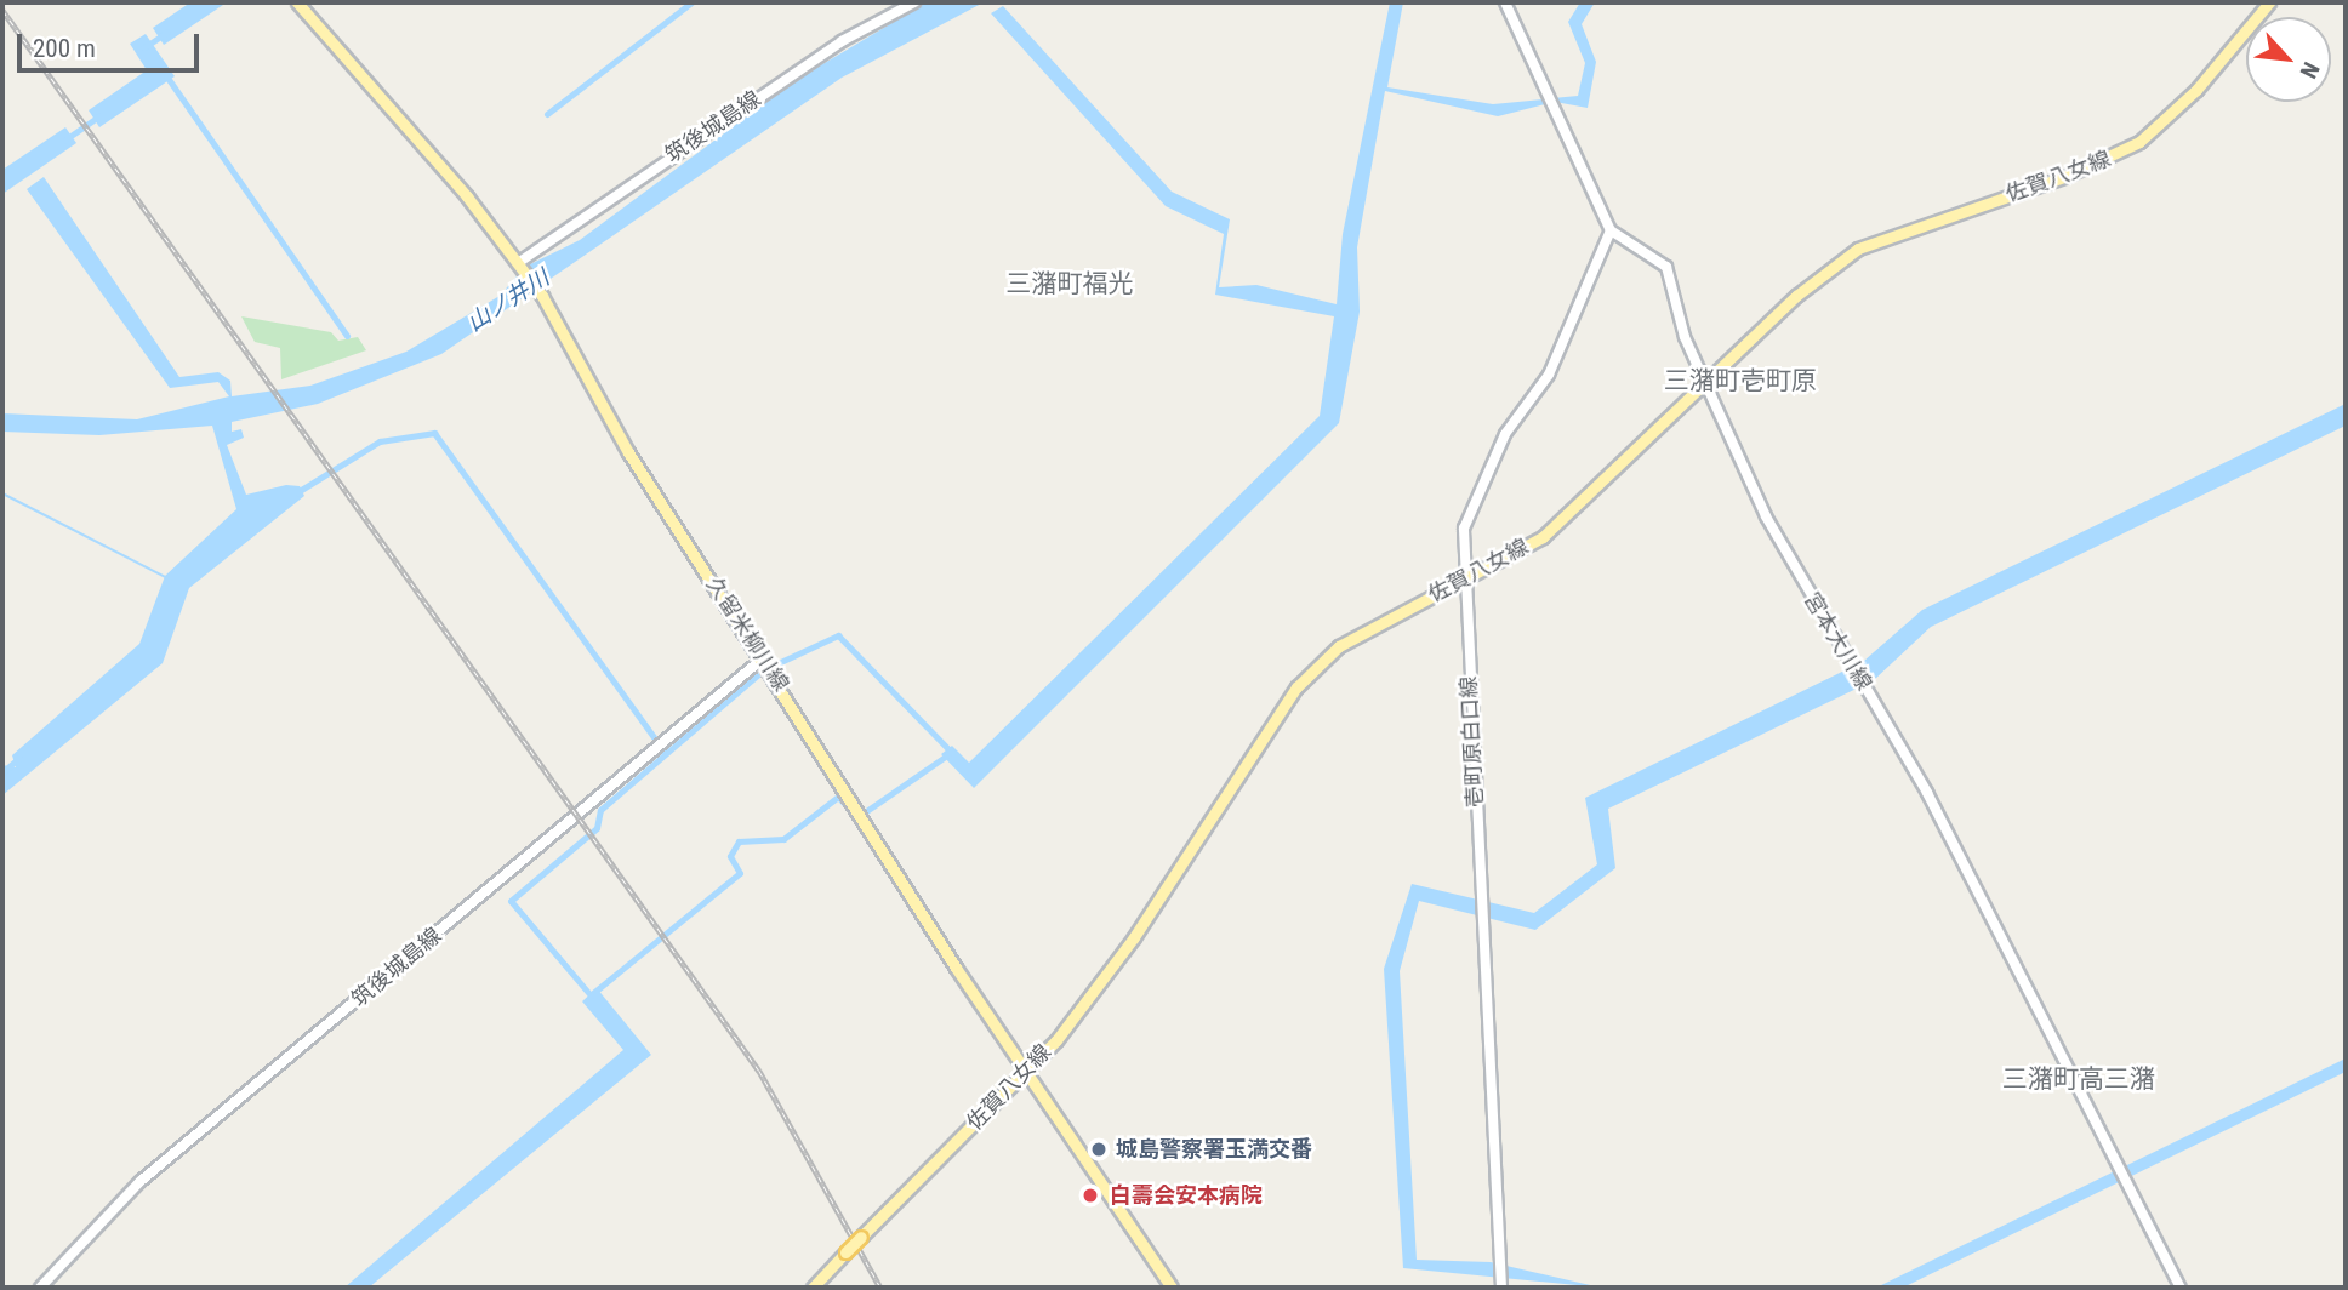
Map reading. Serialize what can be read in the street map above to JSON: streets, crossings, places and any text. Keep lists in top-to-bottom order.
{
  "streets": {
    "main road": [
      "筑後城島線",
      "佐賀八女線",
      "久留米柳川線",
      "宮本大川線",
      "壱町原白口線"
    ]
  },
  "crossings": [
    ["筑後城島線", "久留米柳川線"],
    ["佐賀八女線", "久留米柳川線"],
    ["佐賀八女線", "宮本大川線"],
    ["佐賀八女線", "壱町原白口線"],
    ["宮本大川線", "壱町原白口線"]
  ],
  "districts": ["三潴町福光", "三潴町壱町原", "三潴町高三潴"],
  "water": ["山ノ井川"],
  "places": ["城島警察署玉満交番", "白壽会安本病院"],
  "scale_bar": "200 m",
  "north": "bottom right"
}
